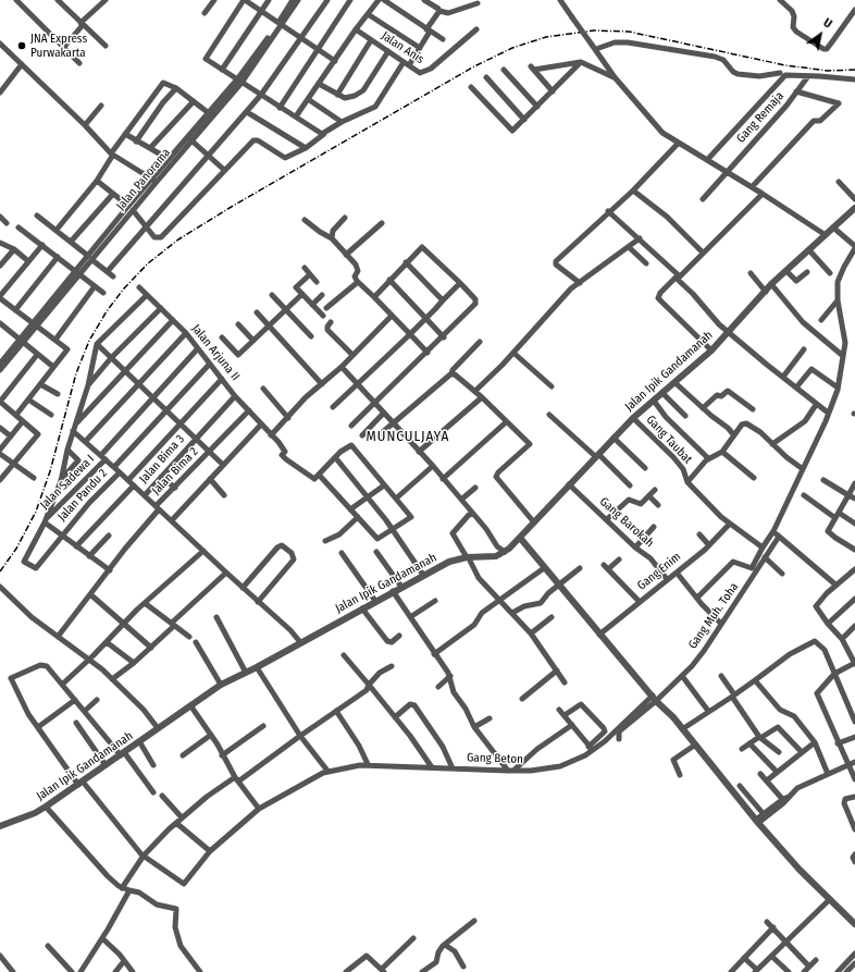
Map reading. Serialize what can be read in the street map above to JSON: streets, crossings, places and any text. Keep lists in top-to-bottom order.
{
  "streets": {
    "street": [
      "Jalan Anis",
      "Gang Remaja",
      "Jalan Panorama",
      "Jalan Arjuna II",
      "Jalan Ipik Gandamanah",
      "Gang Taubat",
      "Jalan Bima 3",
      "Jalan Bima 2",
      "Jalan Sadewa I",
      "Jalan Pandu 2",
      "Gang Barokah",
      "Gang Enim",
      "Gang Muh. Toha",
      "Gang Beton"
    ]
  },
  "crossings": [
    ["Jalan Arjuna II", "Jalan Bima 3"],
    ["Jalan Arjuna II", "Jalan Bima 2"],
    ["Jalan Ipik Gandamanah", "Gang Taubat"],
    ["Jalan Ipik Gandamanah", "Gang Barokah"],
    ["Gang Taubat", "Gang Enim"],
    ["Jalan Sadewa I", "Jalan Pandu 2"],
    ["Gang Barokah", "Gang Enim"],
    ["Gang Muh. Toha", "Gang Beton"]
  ],
  "districts": ["MUNCULJAYA"],
  "places": ["JNA Express Purwakarta"],
  "north": "top right"
}
